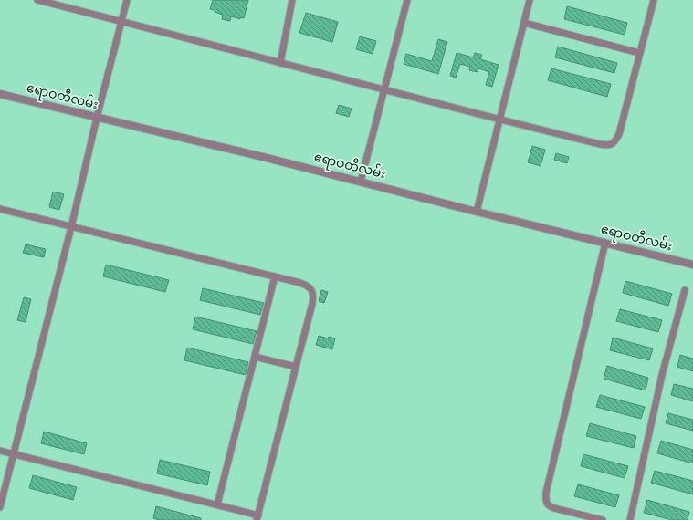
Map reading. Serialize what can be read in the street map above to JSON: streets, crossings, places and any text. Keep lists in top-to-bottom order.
{
  "streets": {
    "street": ["ဧရာဝတီလမ်း"]
  }
}
